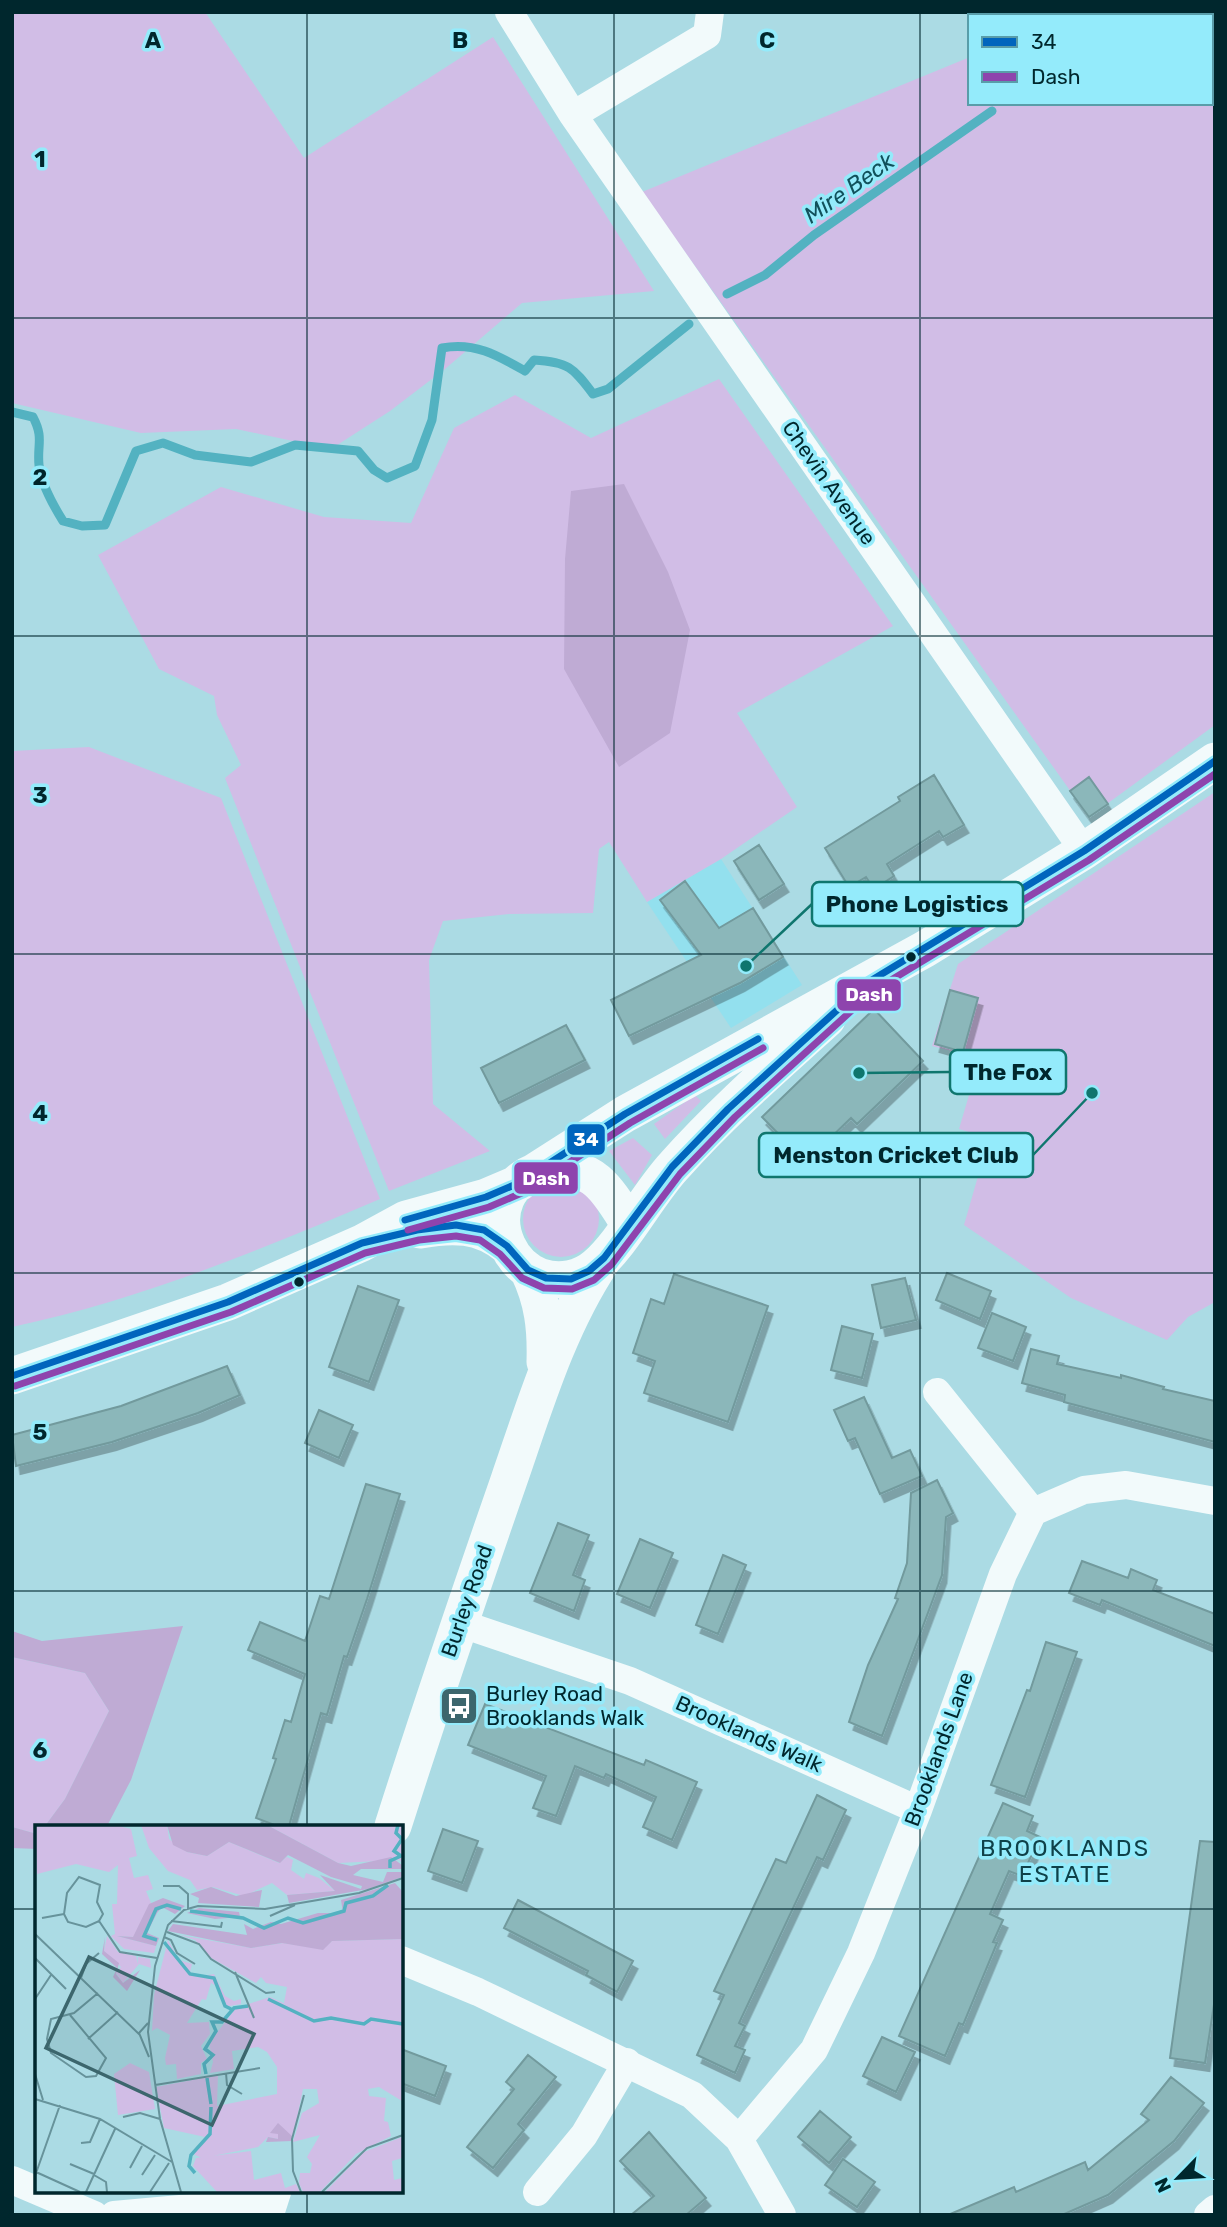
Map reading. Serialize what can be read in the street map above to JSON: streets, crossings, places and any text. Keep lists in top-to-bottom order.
{
  "streets": {
    "main road": ["Burley Road"],
    "street": ["Chevin Avenue", "Brooklands Walk", "Brooklands Lane"]
  },
  "crossings": [
    ["Burley Road", "Brooklands Walk"],
    ["Brooklands Walk", "Brooklands Lane"]
  ],
  "districts": ["BROOKLANDS ESTATE"],
  "water": ["Mire Beck"],
  "places": {
    "other": ["Phone Logistics", "The Fox", "Menston Cricket Club"],
    "bus stop": ["Burley Road Brooklands Walk"]
  },
  "lines": ["transit line 34", "transit line Dash"],
  "legend": ["34", "Dash"],
  "north": "bottom left",
  "grid": {
    "columns": ["A", "B", "C"],
    "rows": [
      "1",
      "2",
      "3",
      "4",
      "5",
      "6"
    ]
  }
}
